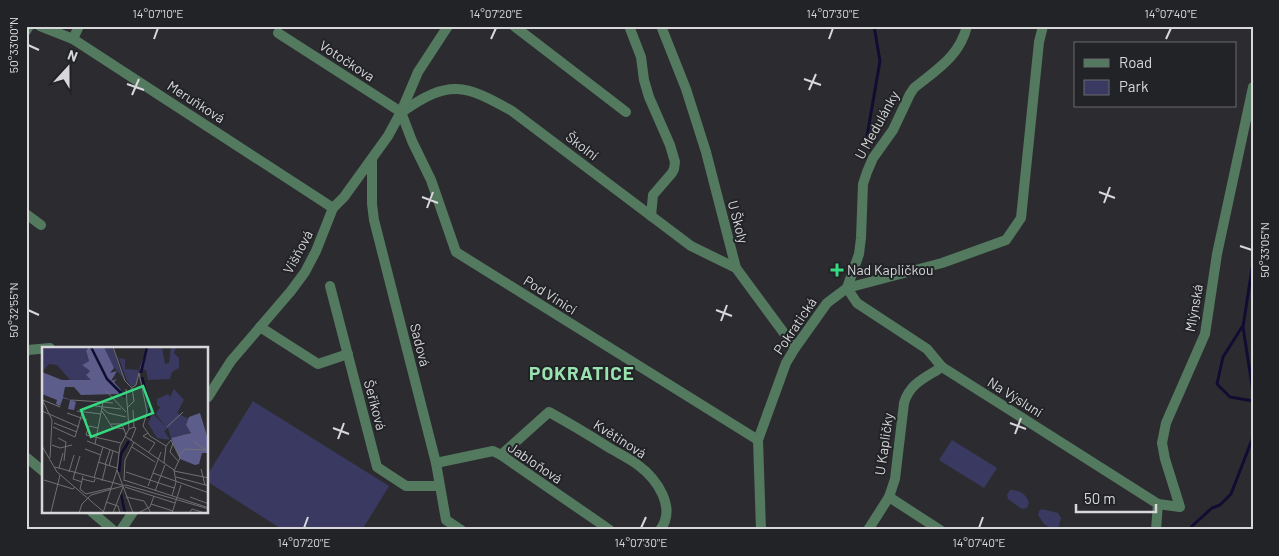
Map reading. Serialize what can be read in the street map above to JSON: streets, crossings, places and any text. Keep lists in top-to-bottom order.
{
  "streets": {
    "street": [
      "Votočkova",
      "Meruňková",
      "U Medulánky",
      "Školní",
      "U Školy",
      "Višňová",
      "Pod Vinicí",
      "Mlýnská",
      "Pokratická",
      "Sadová",
      "Na Výsluní",
      "Šeříková",
      "Květinová",
      "U Kapličky",
      "Jabloňová"
    ]
  },
  "crossings": [
    ["Votočkova", "Školní"],
    ["Votočkova", "Višňová"],
    ["Votočkova", "Pod Vinicí"],
    ["Meruňková", "Višňová"],
    ["U Medulánky", "Pokratická"],
    ["U Medulánky", "Na Výsluní"],
    ["Školní", "U Školy"],
    ["Školní", "Višňová"],
    ["Školní", "Pod Vinicí"],
    ["U Školy", "Pokratická"],
    ["Višňová", "Pod Vinicí"],
    ["Višňová", "Sadová"],
    ["Pod Vinicí", "Pokratická"],
    ["Mlýnská", "Na Výsluní"],
    ["Pokratická", "Na Výsluní"],
    ["Sadová", "Šeříková"],
    ["Sadová", "Jabloňová"],
    ["Na Výsluní", "U Kapličky"],
    ["Květinová", "Jabloňová"]
  ],
  "districts": ["POKRATICE"],
  "places": {
    "health": ["Nad Kapličkou"]
  },
  "legend": ["Road", "Park"],
  "scale_bar": "50 m",
  "north": "top",
  "coordinates": [
    "14°07'10\"E",
    "14°07'20\"E",
    "14°07'30\"E",
    "14°07'40\"E",
    "50°33'00\"N",
    "50°33'05\"N",
    "50°32'55\"N"
  ]
}
